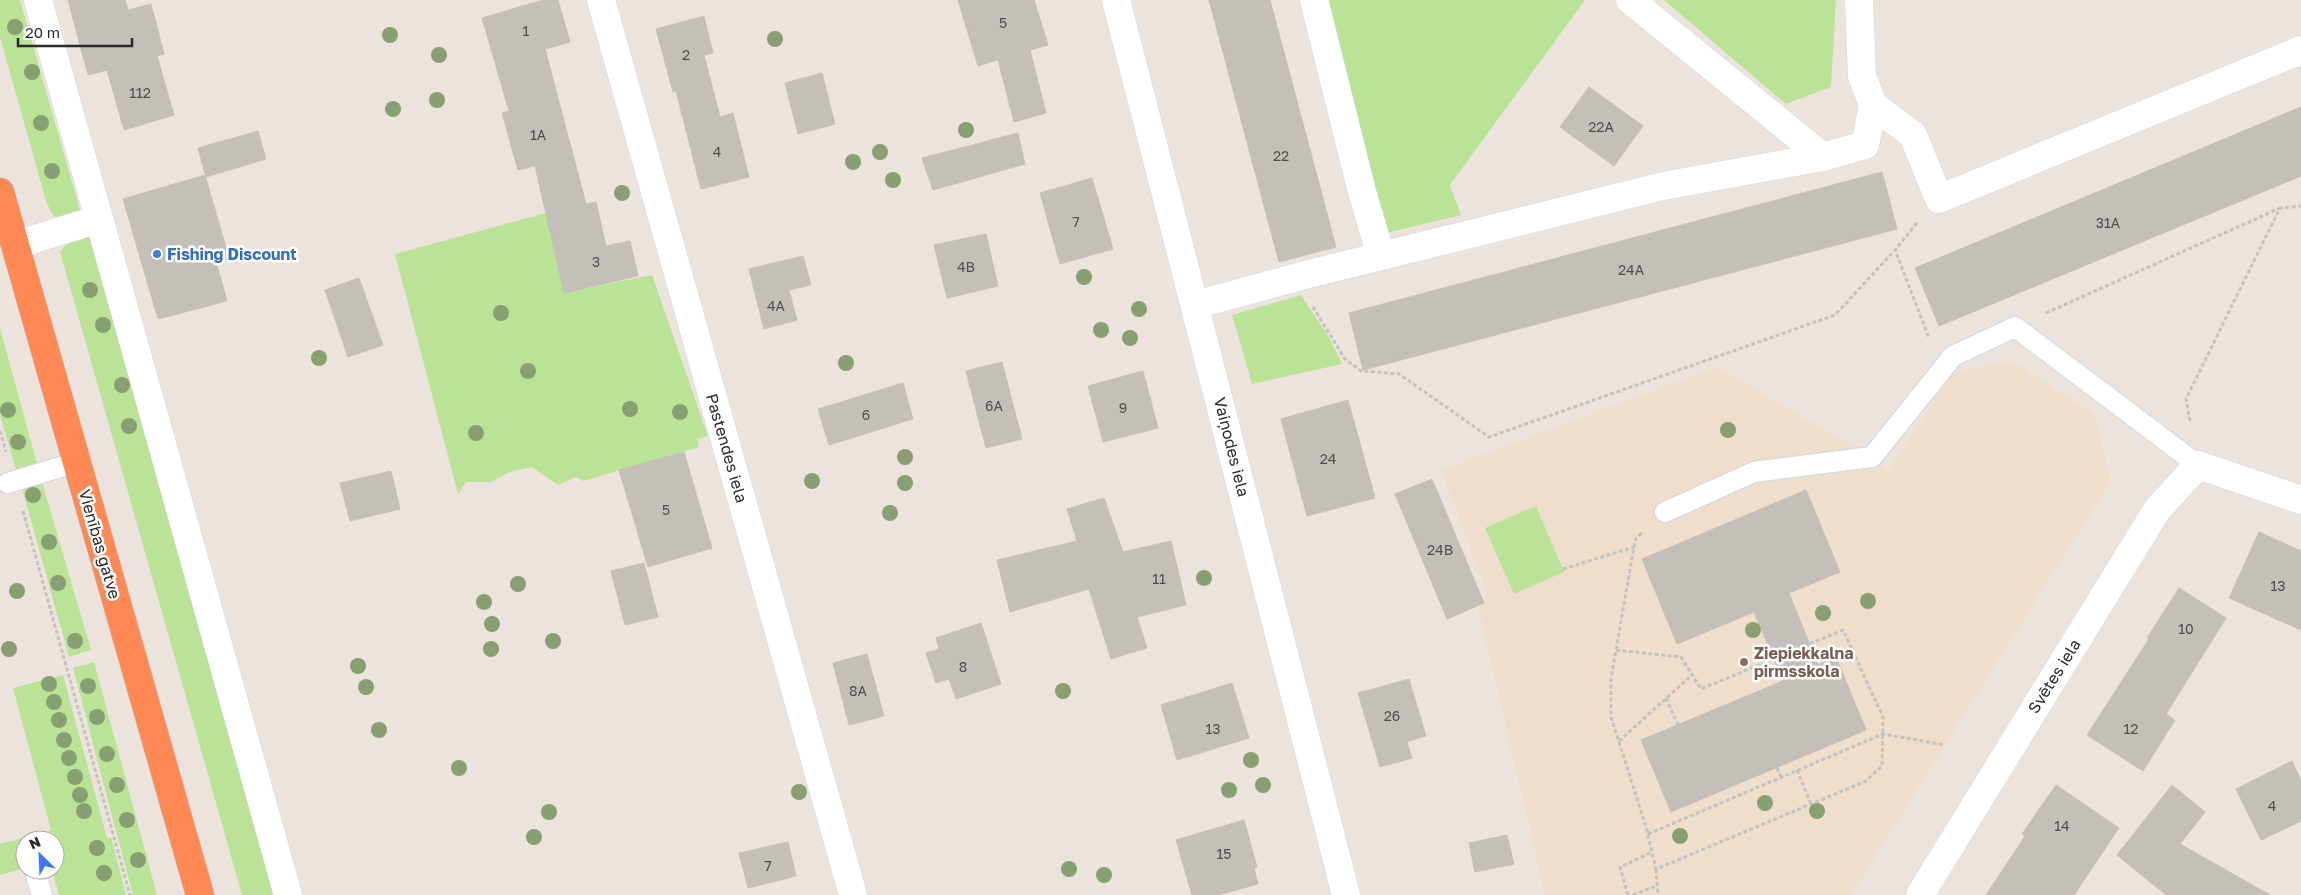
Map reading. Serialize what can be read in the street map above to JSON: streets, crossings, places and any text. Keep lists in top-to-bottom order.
{
  "streets": {
    "highway": ["Vienības gatve"],
    "street": ["Vaiņodes iela", "Pastendes iela", "Svētes iela"]
  },
  "places": ["Fishing Discount", "Ziepiekkalna pirmsskola"],
  "house_numbers": [
    "5",
    "1",
    "2",
    "112",
    "22A",
    "1A",
    "4",
    "22",
    "7",
    "31A",
    "3",
    "4B",
    "24A",
    "4A",
    "6A",
    "9",
    "6",
    "24",
    "5",
    "24B",
    "11",
    "13",
    "10",
    "8",
    "8A",
    "26",
    "13",
    "12",
    "4",
    "14",
    "15",
    "7"
  ],
  "scale_bar": "20 m",
  "north": "top left"
}
